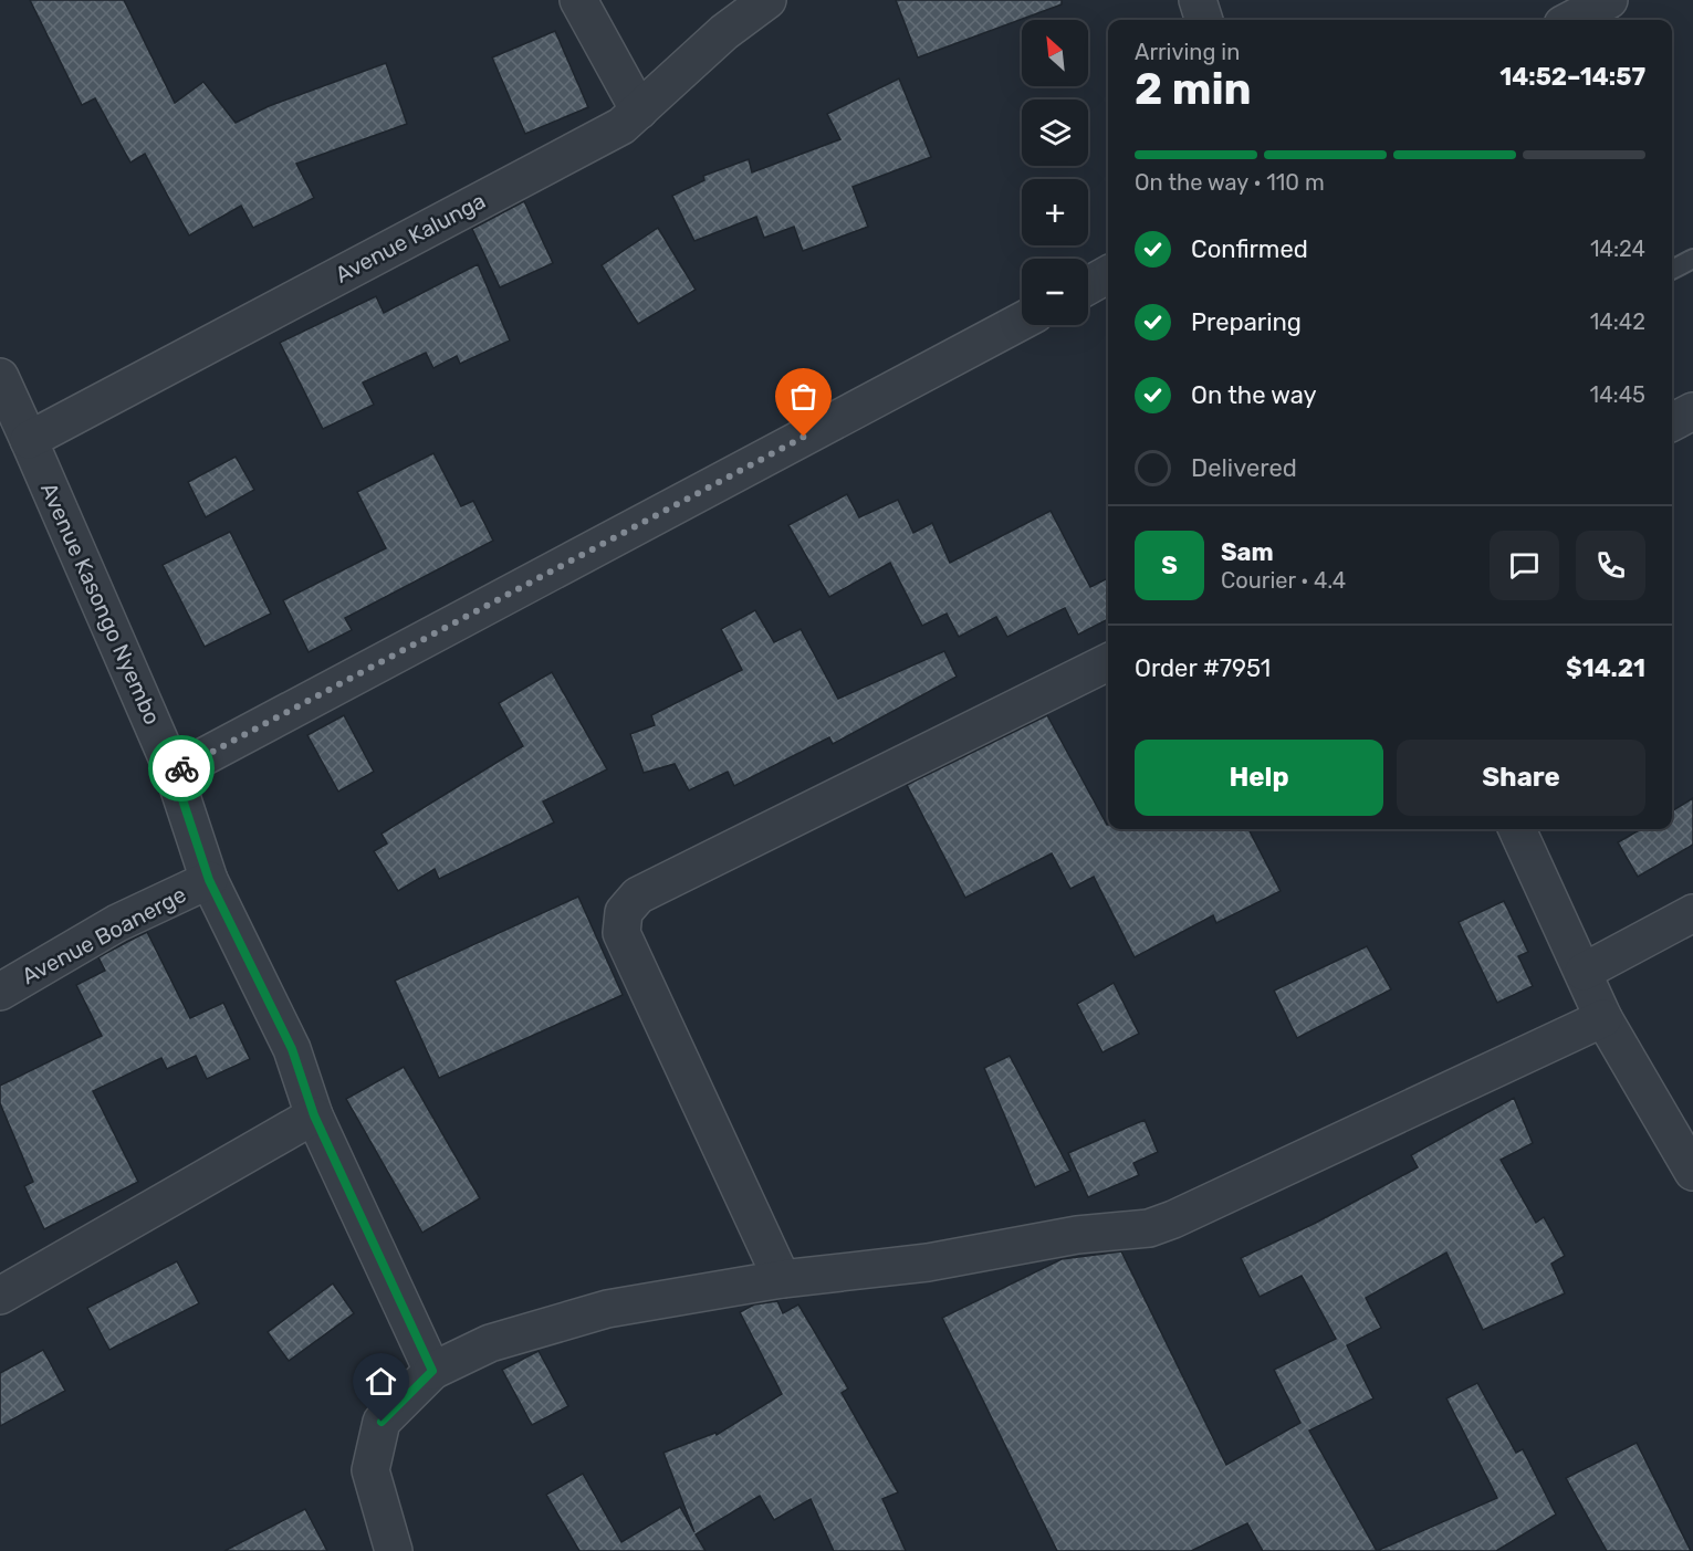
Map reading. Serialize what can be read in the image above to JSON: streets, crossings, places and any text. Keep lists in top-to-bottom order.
{
  "streets": {
    "street": ["Avenue Kalunga", "Avenue Kasongo Nyembo", "Avenue Boanerge"]
  },
  "crossings": [
    ["Avenue Kalunga", "Avenue Kasongo Nyembo"],
    ["Avenue Kasongo Nyembo", "Avenue Boanerge"]
  ],
  "north": "top left",
  "page": {
    "map_buttons": ["+", "−"],
    "heading": ["2 min", "Arriving in", "14:52–14:57"],
    "panel": [
      "Sam",
      "Courier · 4.4",
      "Order #7951",
      "$14.21"
    ],
    "bar": "On the way · 110 m",
    "list": [
      ["Confirmed", "14:24"],
      ["Preparing", "14:42"],
      ["On the way", "14:45"],
      "Delivered"
    ],
    "round": "S",
    "buttons": ["Help", "Share"]
  }
}
